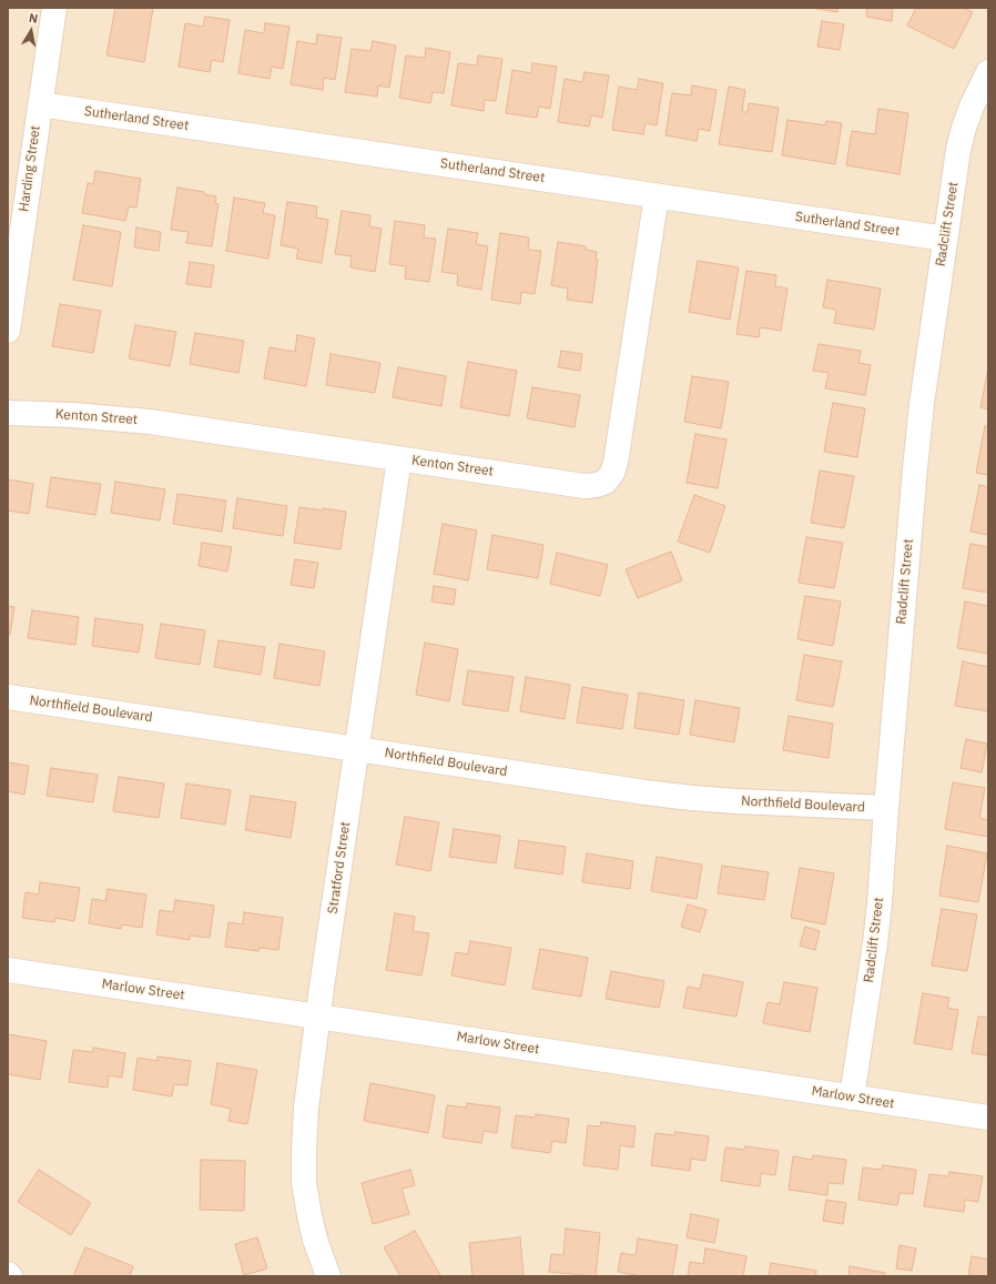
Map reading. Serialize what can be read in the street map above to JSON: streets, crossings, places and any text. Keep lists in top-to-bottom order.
{
  "streets": {
    "street": [
      "Sutherland Street",
      "Harding Street",
      "Radclift Street",
      "Kenton Street",
      "Northfield Boulevard",
      "Stratford Street",
      "Marlow Street"
    ]
  },
  "crossings": [
    ["Sutherland Street", "Harding Street"],
    ["Sutherland Street", "Radclift Street"],
    ["Sutherland Street", "Kenton Street"],
    ["Radclift Street", "Northfield Boulevard"],
    ["Radclift Street", "Marlow Street"],
    ["Kenton Street", "Stratford Street"],
    ["Northfield Boulevard", "Stratford Street"],
    ["Stratford Street", "Marlow Street"]
  ],
  "north": "top"
}
